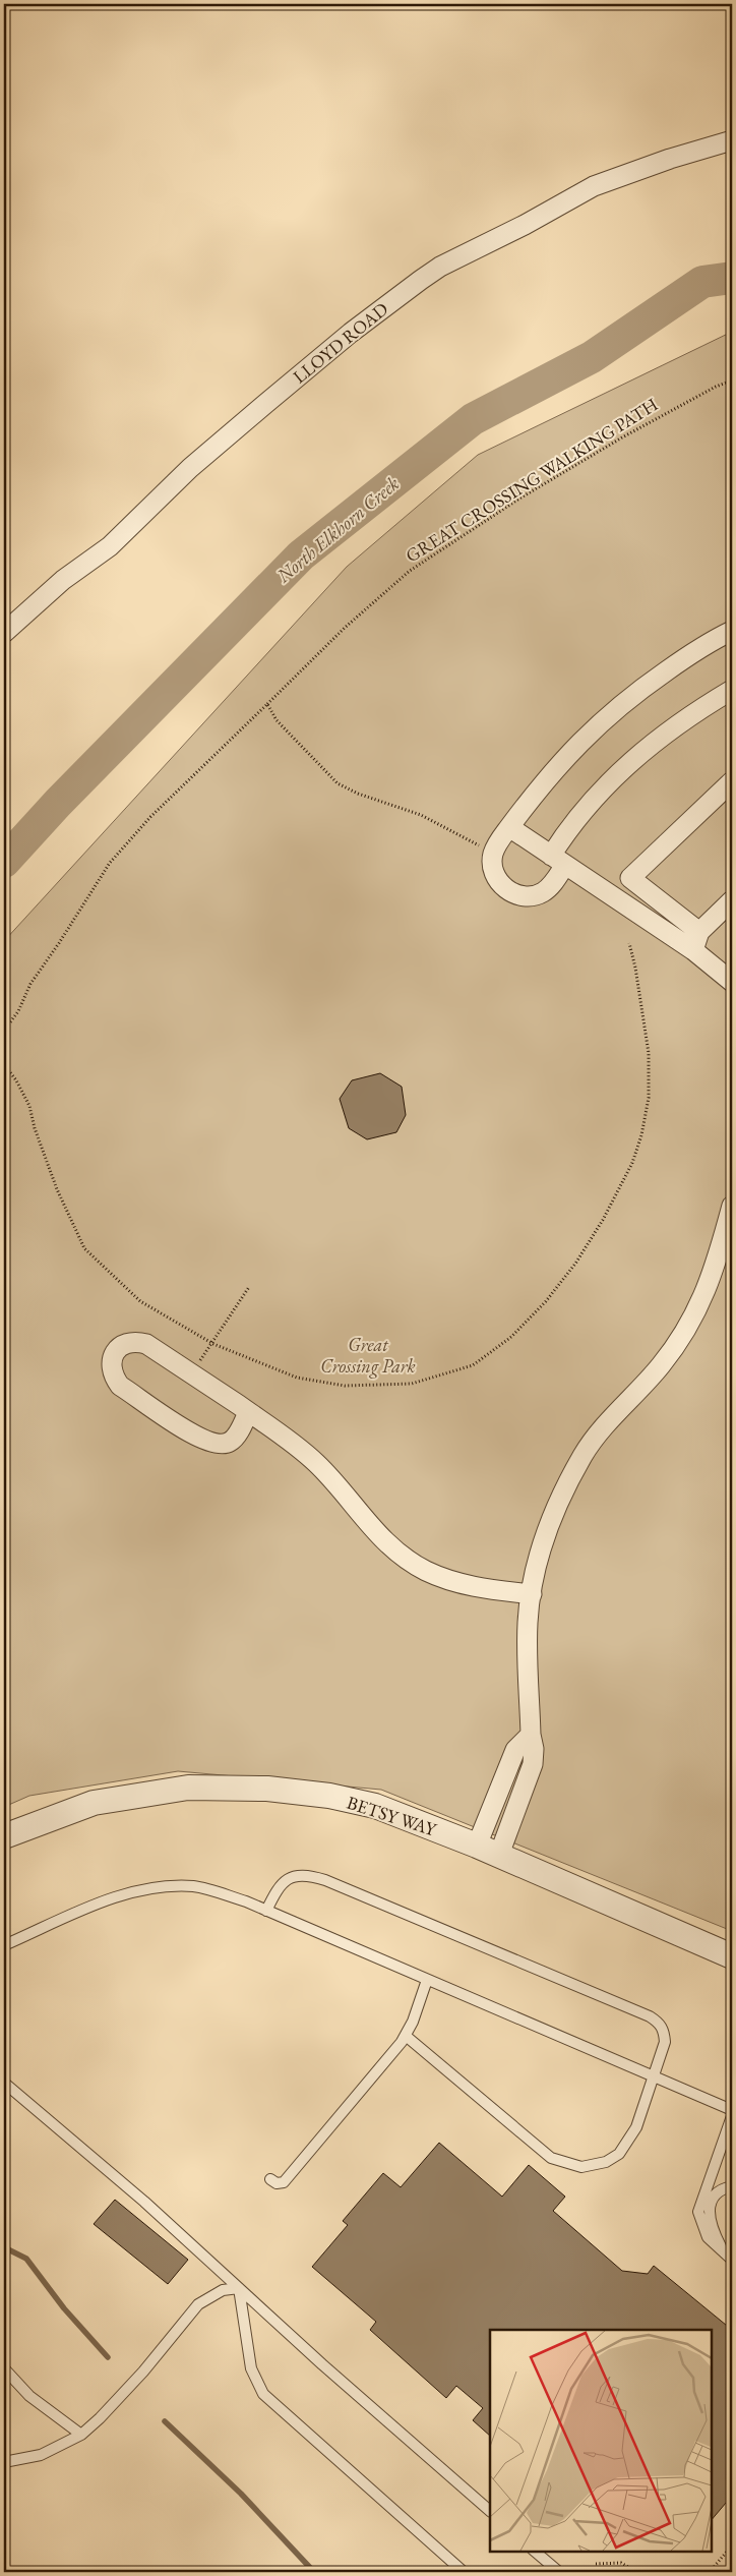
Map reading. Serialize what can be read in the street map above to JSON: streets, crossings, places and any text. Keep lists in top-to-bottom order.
{
  "streets": {
    "street": ["LLOYD ROAD", "BETSY WAY"],
    "path": ["GREAT CROSSING WALKING PATH"]
  },
  "water": ["North Elkhorn Creek"],
  "parks": ["Great Crossing Park"]
}
